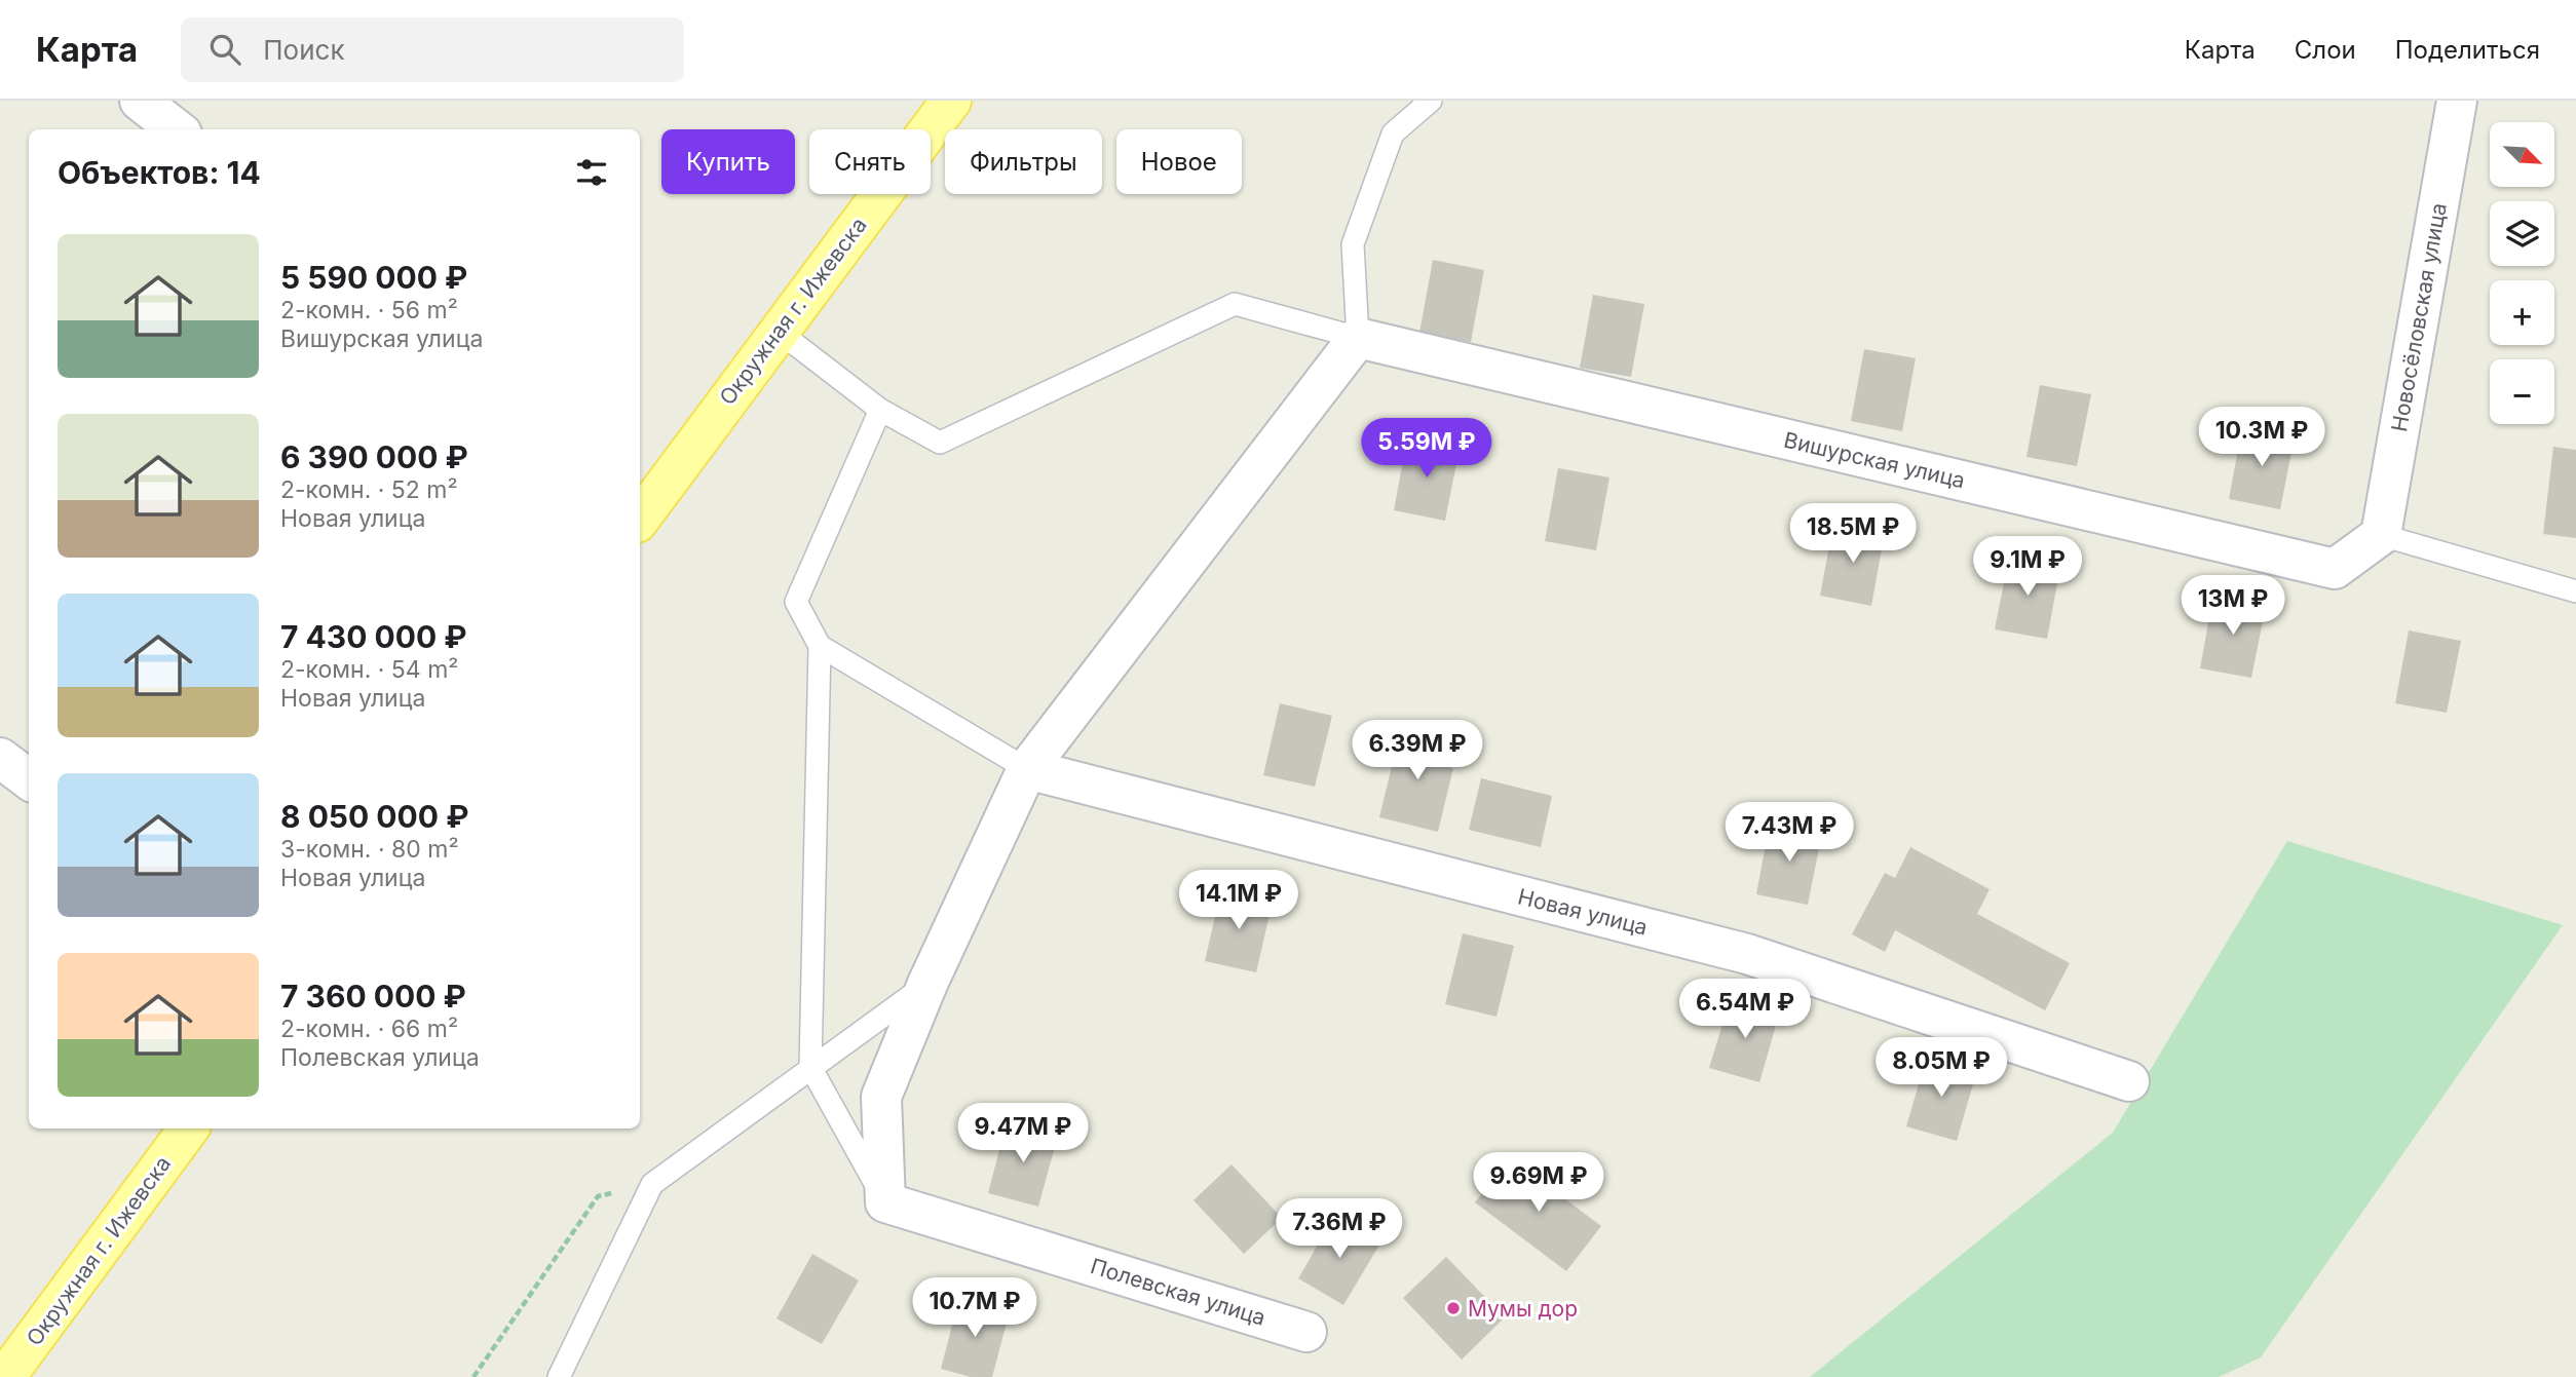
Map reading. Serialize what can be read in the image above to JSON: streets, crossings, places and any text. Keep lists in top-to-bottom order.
{
  "streets": {
    "main road": ["Окружная г. Ижевска"],
    "street": [
      "Новосёловская улица",
      "Вишурская улица",
      "Новая улица",
      "Полевская улица"
    ]
  },
  "crossings": [
    ["Новосёловская улица", "Вишурская улица"]
  ],
  "places": ["Мумы дор"],
  "north": "bottom right",
  "page": {
    "header": "Карта",
    "search": "Поиск",
    "nav": ["Карта", "Слои", "Поделиться"],
    "map_buttons": ["+", "−"],
    "chip": [
      "Купить",
      "Снять",
      "Фильтры",
      "Новое"
    ],
    "heading": "Объектов: 14",
    "list": [
      {
        "name": "5 590 000 ₽",
        "note": "2-комн. · 56 m² · Вишурская улица"
      },
      {
        "name": "6 390 000 ₽",
        "note": "2-комн. · 52 m² · Новая улица"
      },
      {
        "name": "7 430 000 ₽",
        "note": "2-комн. · 54 m² · Новая улица"
      },
      {
        "name": "8 050 000 ₽",
        "note": "3-комн. · 80 m² · Новая улица"
      },
      {
        "name": "7 360 000 ₽",
        "note": "2-комн. · 66 m² · Полевская улица"
      }
    ],
    "price": [
      "10.3M ₽",
      "5.59M ₽",
      "18.5M ₽",
      "9.1M ₽",
      "13M ₽",
      "6.39M ₽",
      "7.43M ₽",
      "14.1M ₽",
      "6.54M ₽",
      "8.05M ₽",
      "9.47M ₽",
      "9.69M ₽",
      "7.36M ₽",
      "10.7M ₽"
    ]
  }
}
